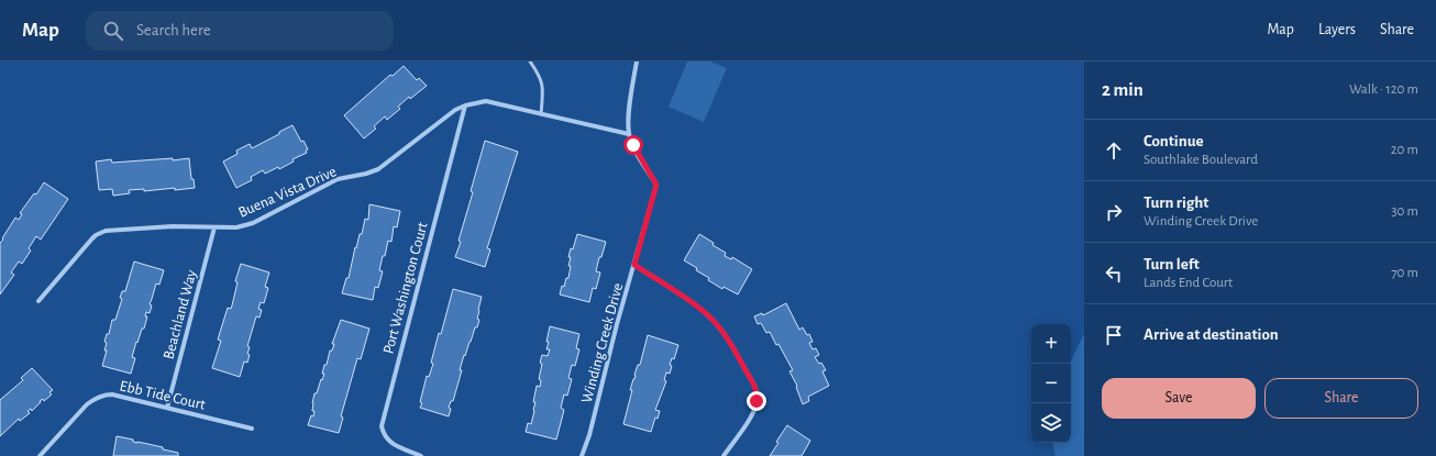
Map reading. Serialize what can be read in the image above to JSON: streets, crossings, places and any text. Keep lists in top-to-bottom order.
{
  "streets": {
    "street": [
      "Buena Vista Drive",
      "Port Washington Court",
      "Beachland Way",
      "Winding Creek Drive",
      "Ebb Tide Court"
    ]
  },
  "crossings": [
    ["Buena Vista Drive", "Port Washington Court"],
    ["Buena Vista Drive", "Beachland Way"],
    ["Buena Vista Drive", "Winding Creek Drive"],
    ["Beachland Way", "Ebb Tide Court"]
  ],
  "page": {
    "header": "Map",
    "search": "Search here",
    "nav": ["Map", "Layers", "Share"],
    "heading": ["2 min", "Walk · 120 m"],
    "list": [
      ["Continue", "Southlake Boulevard", "20 m"],
      ["Turn right", "Winding Creek Drive", "30 m"],
      ["Turn left", "Lands End Court", "70 m"],
      "Arrive at destination"
    ],
    "map_buttons": ["+", "−"],
    "buttons": ["Save", "Share"]
  }
}
